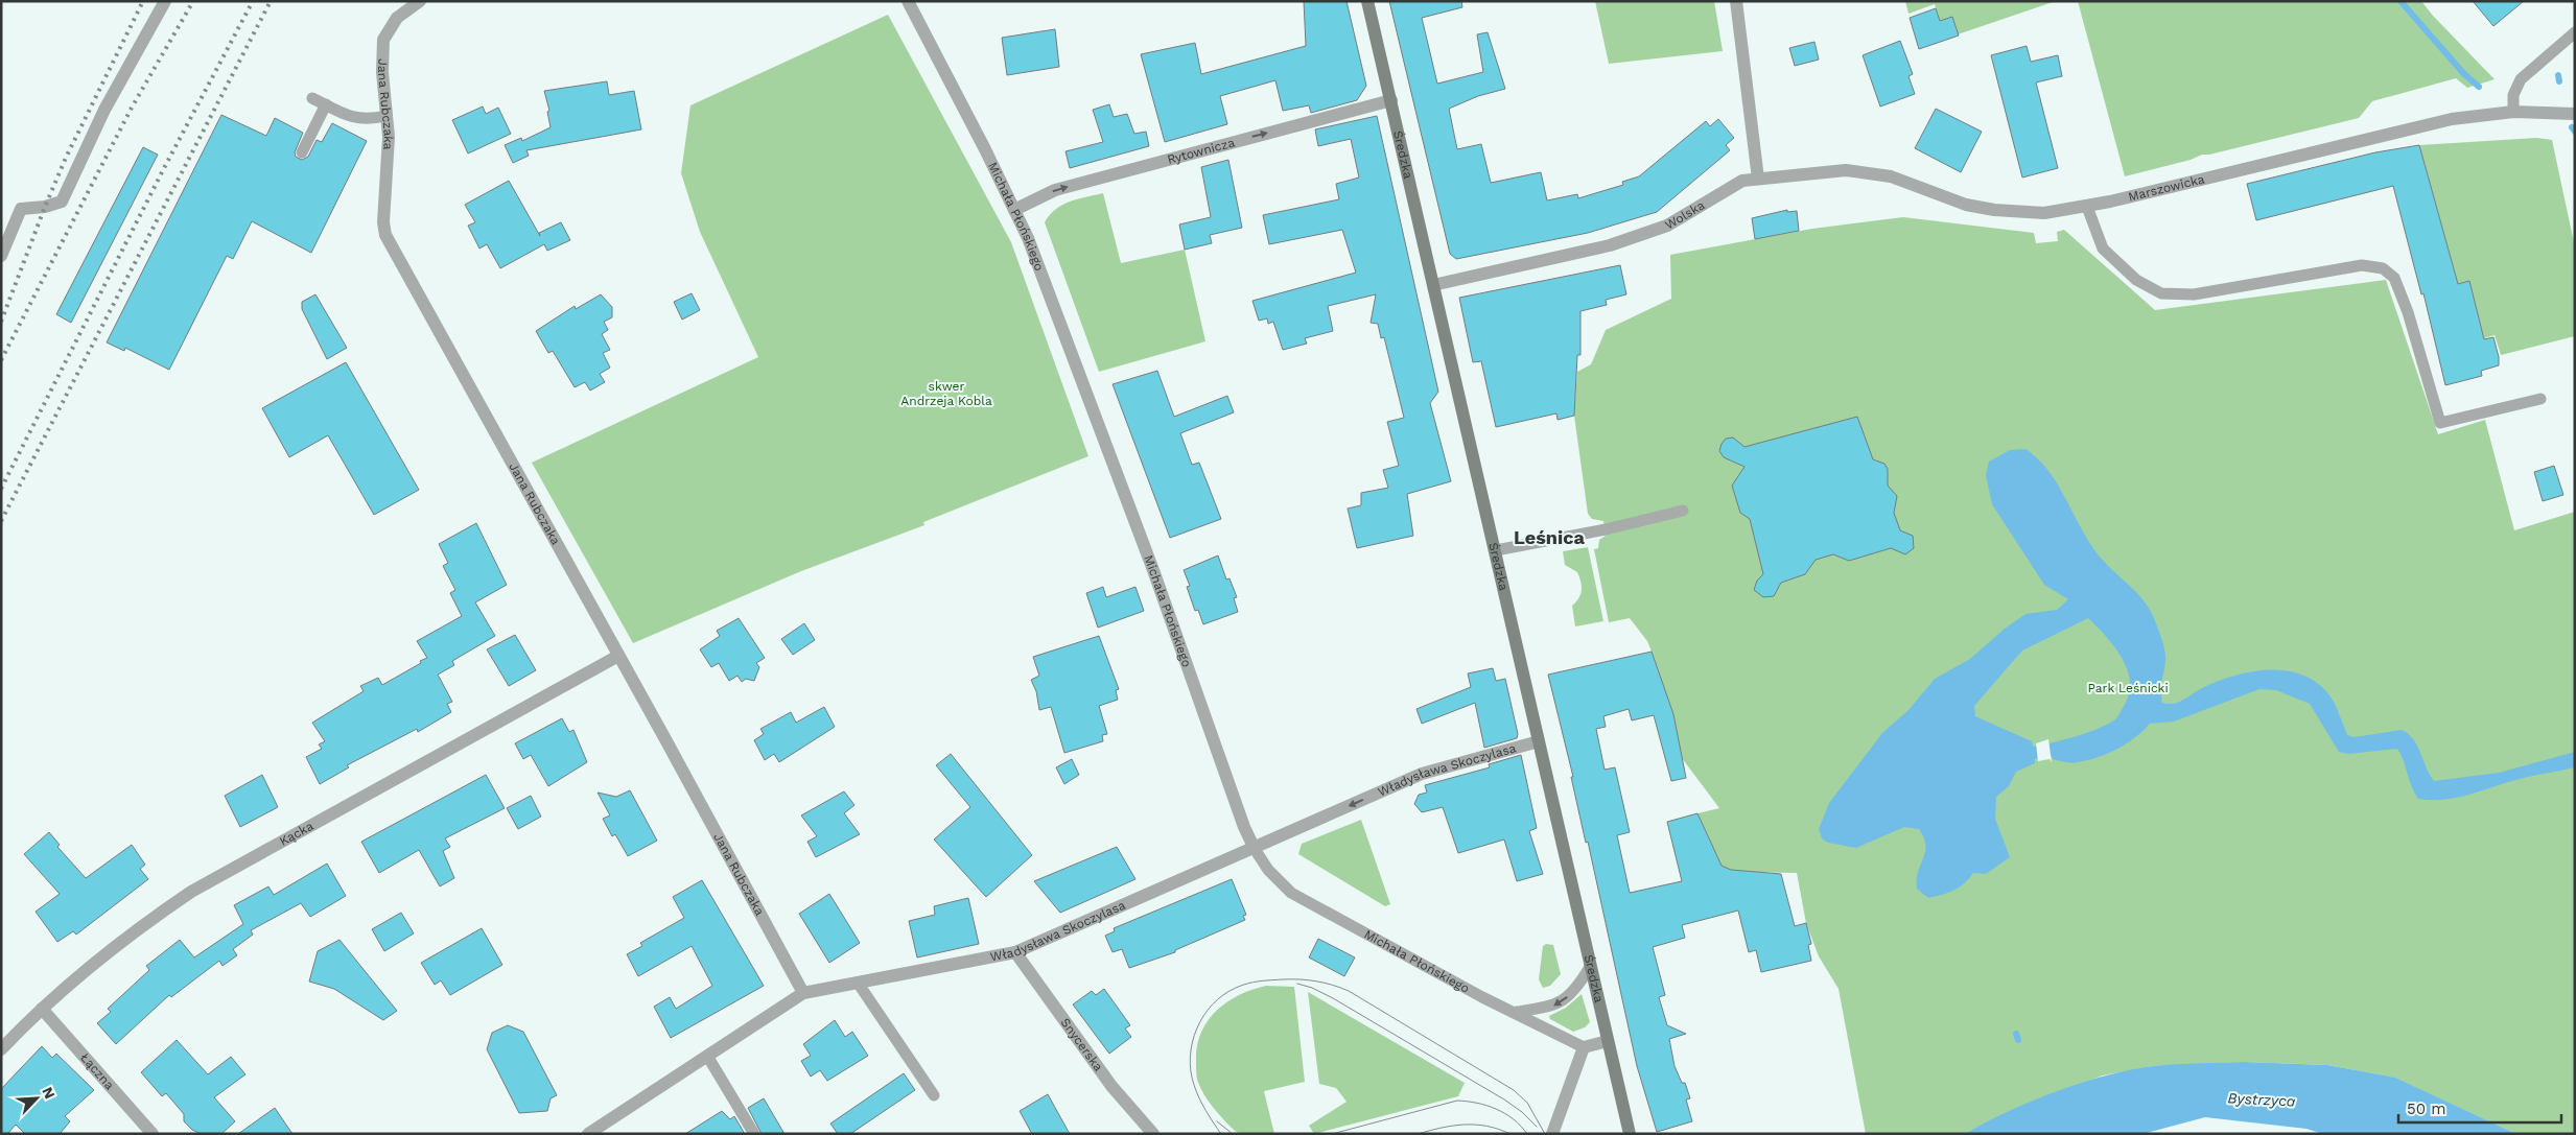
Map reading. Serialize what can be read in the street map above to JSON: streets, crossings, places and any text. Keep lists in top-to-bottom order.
{
  "streets": {
    "main road": ["Średzka"],
    "street": [
      "Jana Rubczaka",
      "Rytownicza",
      "Marszowicka",
      "Wolska",
      "Michała Płońskiego",
      "Władysława Skoczylasa",
      "Kącka",
      "Snycerska",
      "Łączna"
    ]
  },
  "crossings": [
    ["Jana Rubczaka", "Władysława Skoczylasa"],
    ["Jana Rubczaka", "Kącka"],
    ["Rytownicza", "Średzka"],
    ["Rytownicza", "Michała Płońskiego"],
    ["Średzka", "Wolska"],
    ["Średzka", "Władysława Skoczylasa"],
    ["Marszowicka", "Wolska"],
    ["Michała Płońskiego", "Władysława Skoczylasa"],
    ["Władysława Skoczylasa", "Snycerska"],
    ["Kącka", "Łączna"]
  ],
  "one_way": ["Rytownicza"],
  "districts": ["Leśnica"],
  "water": ["Bystrzyca"],
  "parks": ["skwer Andrzeja Kobla", "Park Leśnicki"],
  "scale_bar": "50 m",
  "north": "top right"
}
